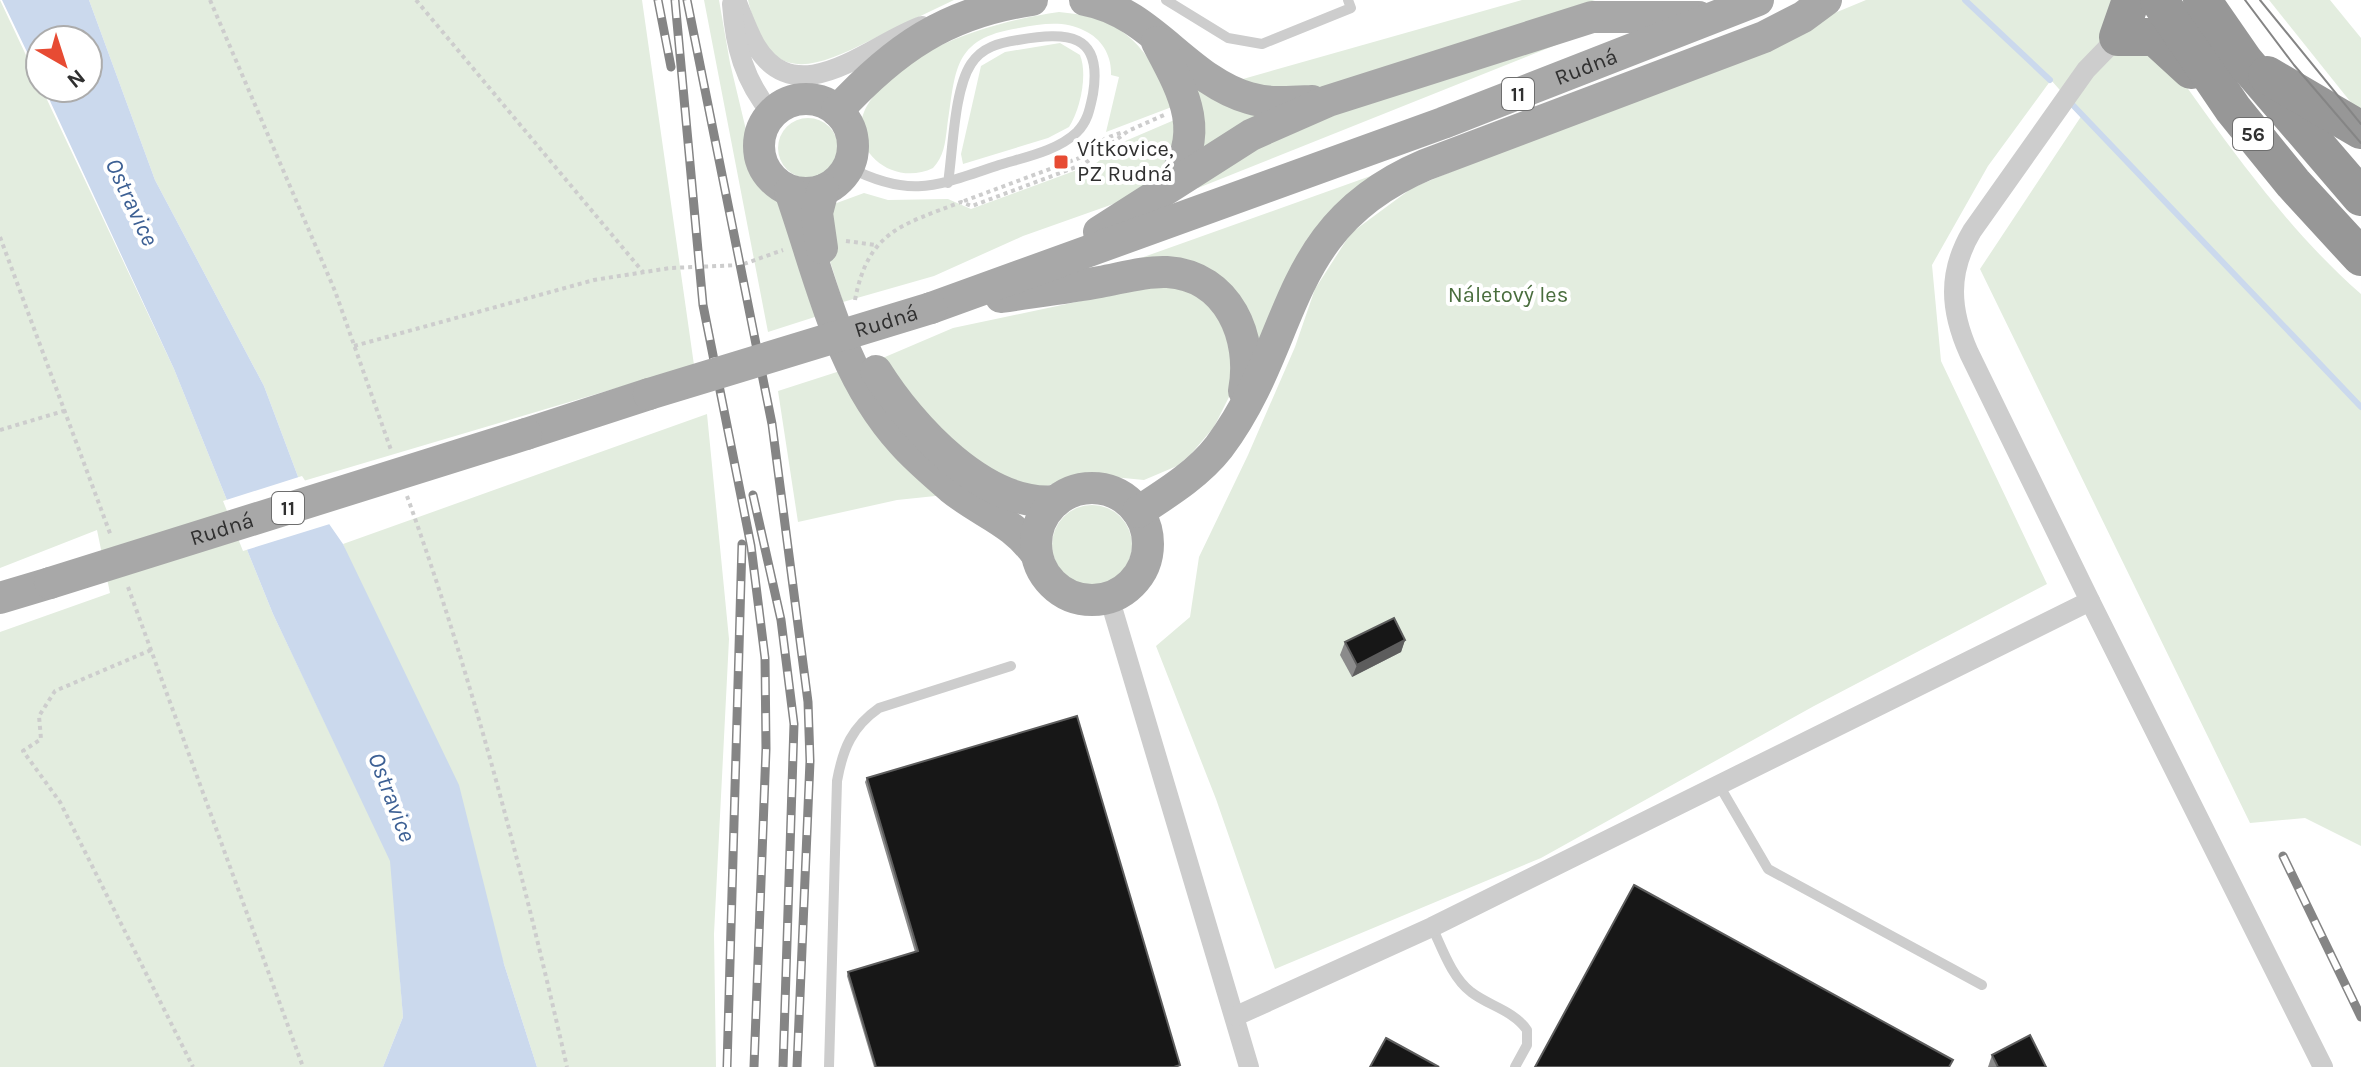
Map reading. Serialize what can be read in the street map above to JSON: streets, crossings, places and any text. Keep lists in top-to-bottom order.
{
  "streets": {
    "highway": ["56"],
    "main road": ["Rudná", "11"]
  },
  "water": ["Ostravice"],
  "parks": ["Náletový les"],
  "places": {
    "transit": ["Vítkovice, PZ Rudná"]
  },
  "north": "bottom right"
}
